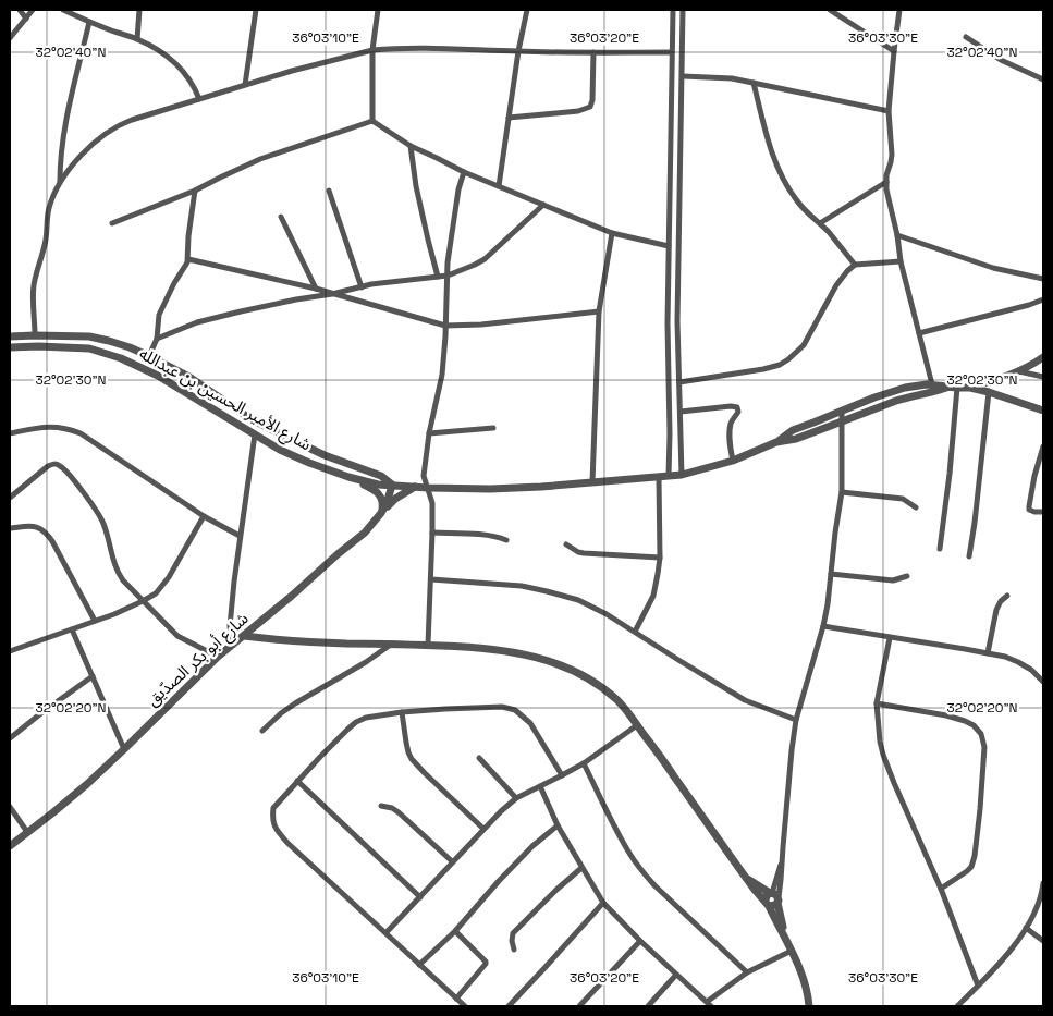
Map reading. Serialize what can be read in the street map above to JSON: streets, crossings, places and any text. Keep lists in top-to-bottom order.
{
  "streets": {
    "street": ["شارع الأمير الحسين بن عبدالله", "شارع أبو بكر الصدّيق"]
  },
  "crossings": [
    ["شارع الأمير الحسين بن عبدالله", "شارع أبو بكر الصدّيق"]
  ],
  "coordinates": [
    "36°03'10\"E",
    "36°03'20\"E",
    "36°03'30\"E",
    "32°02'40\"N",
    "32°02'30\"N",
    "32°02'20\"N"
  ]
}
